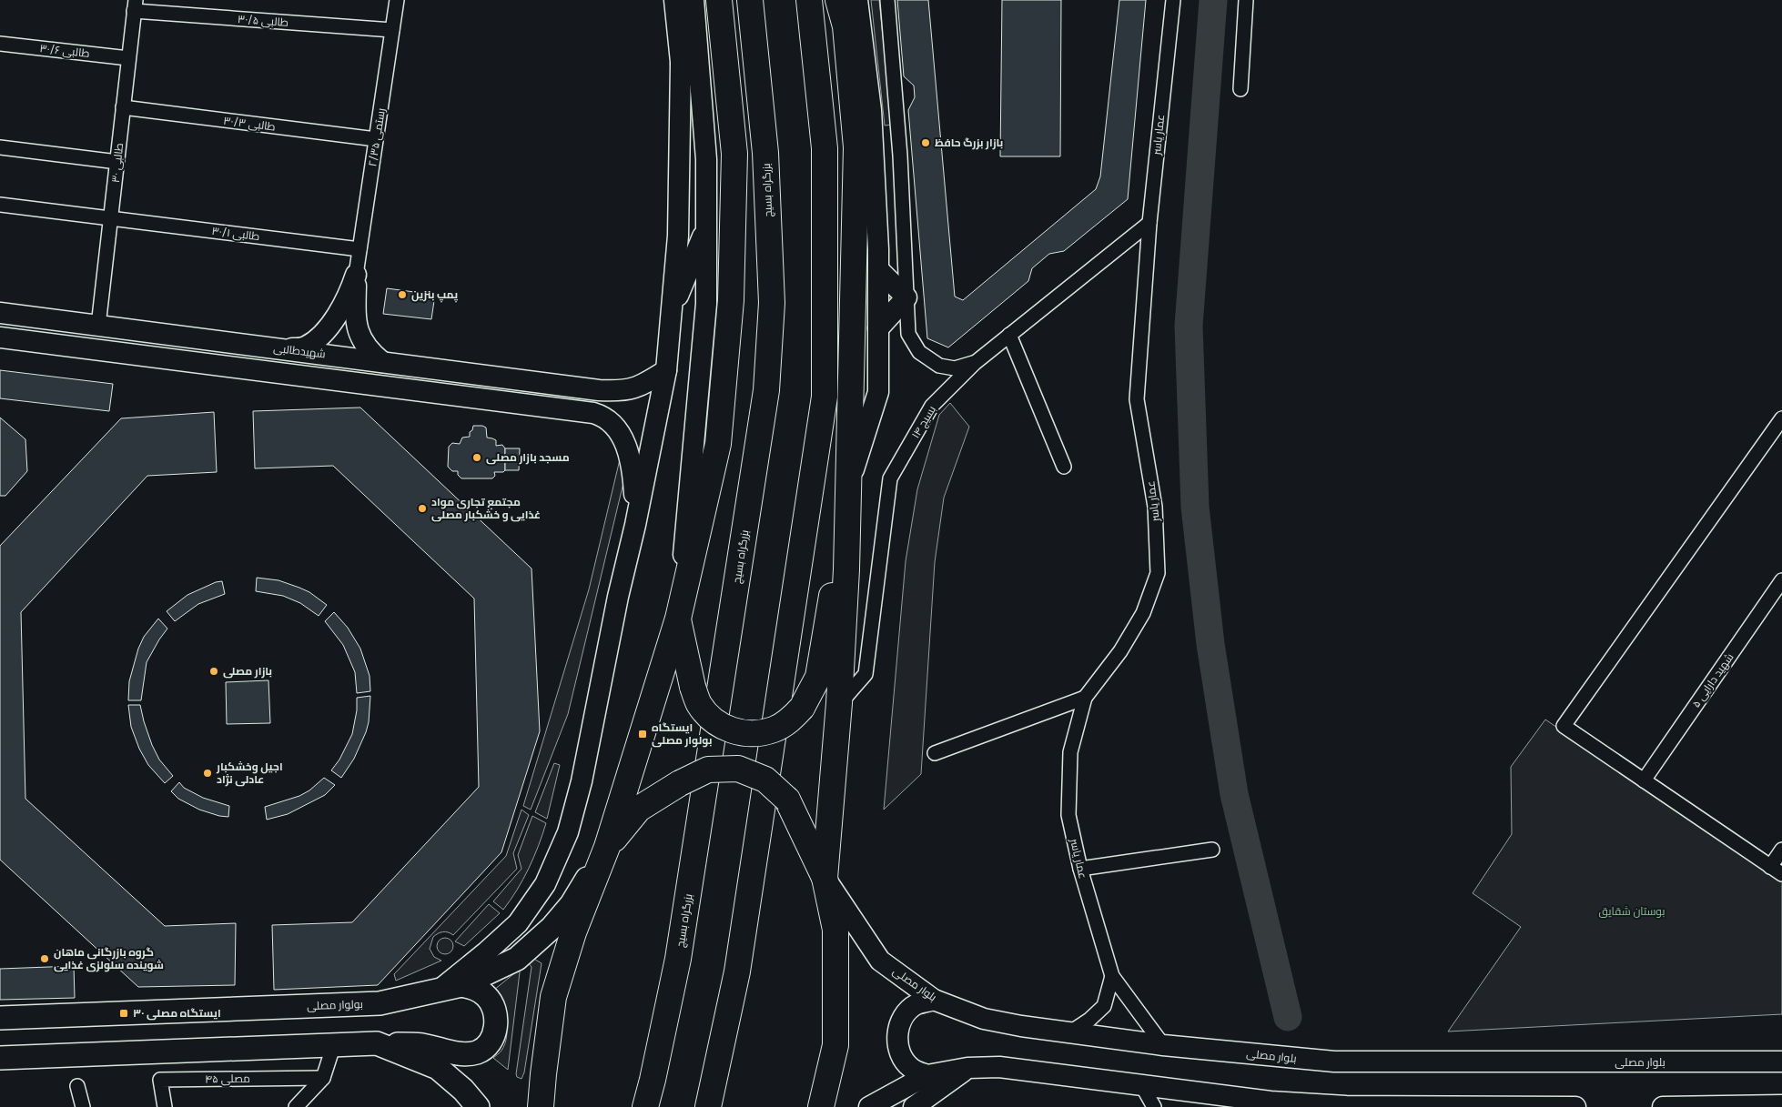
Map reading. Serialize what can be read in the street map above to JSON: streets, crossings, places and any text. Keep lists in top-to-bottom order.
{
  "streets": {
    "highway": ["بزرگراه بسیج"],
    "main road": ["شهیدطالبی", "بلوار مصلی", "بولوار مصلی"],
    "street": [
      "طالبی ۳۰/۵",
      "طالبی ۳۰/۶",
      "طالبی ۳۰/۳",
      "عمار یاسر",
      "رستمی ۲/۳۵",
      "طالبی ۳۰",
      "طالبی ۳۰/۱",
      "بسیج ۱۴",
      "شهید دارایی ۵",
      "مصلی ۴۵"
    ]
  },
  "crossings": [
    ["طالبی ۳۰/۵", "رستمی ۲/۳۵"],
    ["طالبی ۳۰/۵", "طالبی ۳۰"],
    ["طالبی ۳۰/۶", "طالبی ۳۰"],
    ["طالبی ۳۰/۳", "رستمی ۲/۳۵"],
    ["طالبی ۳۰/۳", "طالبی ۳۰"],
    ["عمار یاسر", "بسیج ۱۴"],
    ["رستمی ۲/۳۵", "طالبی ۳۰/۱"],
    ["طالبی ۳۰", "طالبی ۳۰/۱"],
    ["طالبی ۳۰", "شهیدطالبی"]
  ],
  "parks": ["بوستان شقایق"],
  "places": {
    "other": [
      "بازار بزرگ حافظ",
      "پمپ بنزین",
      "مسجد بازار مصلی",
      "مجتمع تجاری مواد غذایی و خشکبار مصلی",
      "بازار مصلى",
      "اجیل وخشکبار عادلی نژاد",
      "گروه بازرگانی ماهان شوینده سلولزی غذایی"
    ],
    "transit": ["ایستگاه بولوار مصلی", "ایستگاه مصلی ۳۰"]
  }
}
